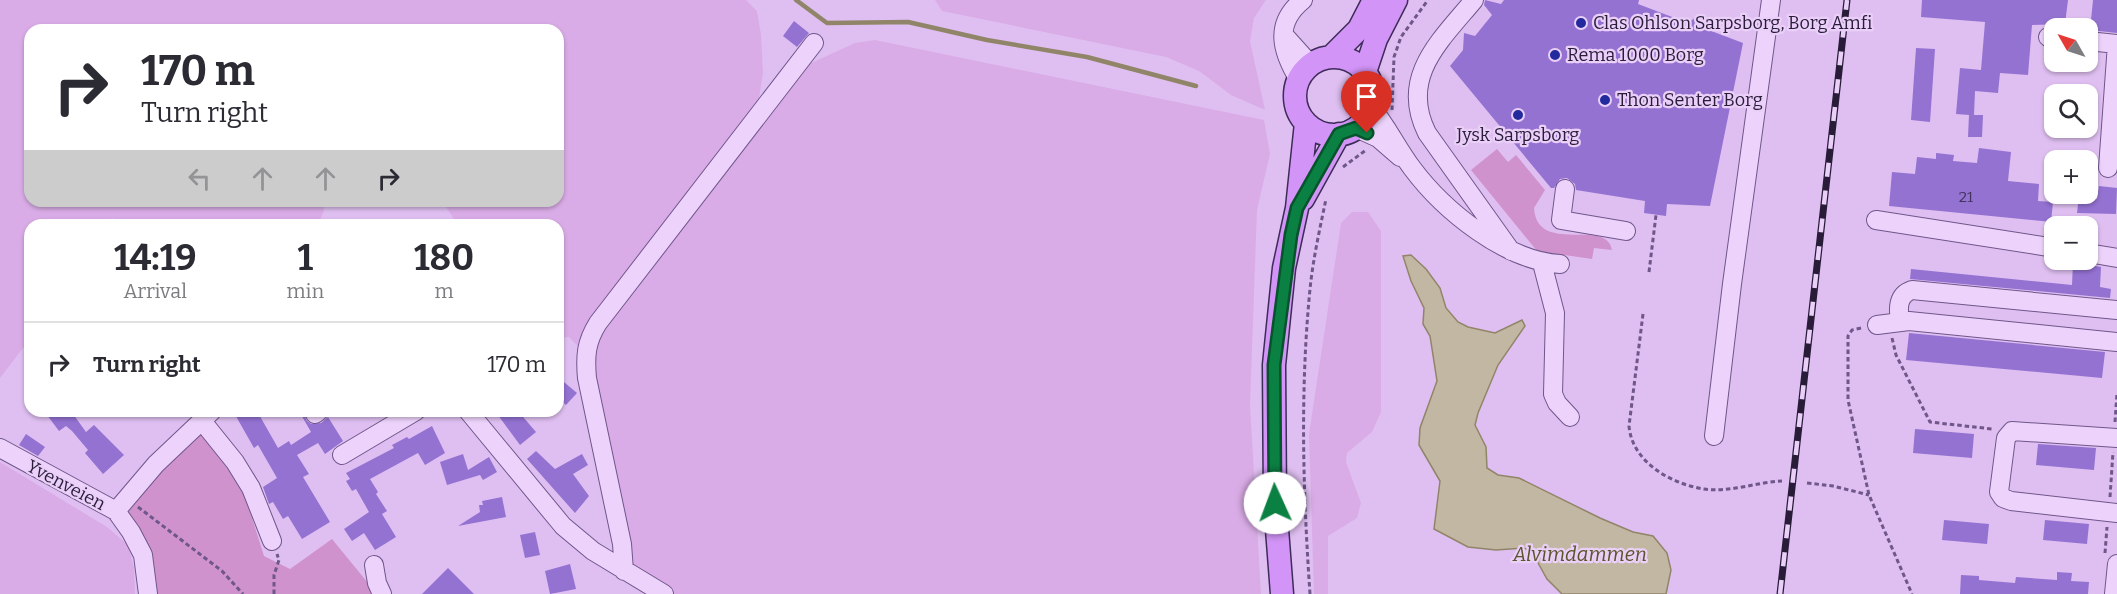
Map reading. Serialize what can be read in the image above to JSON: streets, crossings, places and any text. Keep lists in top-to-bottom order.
{
  "streets": {
    "street": ["Yvenveien"]
  },
  "water": ["Alvimdammen"],
  "places": [
    "Clas Ohlson Sarpsborg, Borg Amfi",
    "Rema 1000 Borg",
    "Thon Senter Borg",
    "Jysk Sarpsborg"
  ],
  "house_numbers": ["21"],
  "north": "top left",
  "page": {
    "map_buttons": ["+", "−"],
    "turn": ["170 m", "Turn right"],
    "eta": [
      "14:19",
      "Arrival",
      "1",
      "min",
      "180",
      "m"
    ],
    "list": [
      {
        "name": "Turn right",
        "value": "170 m"
      }
    ]
  }
}
